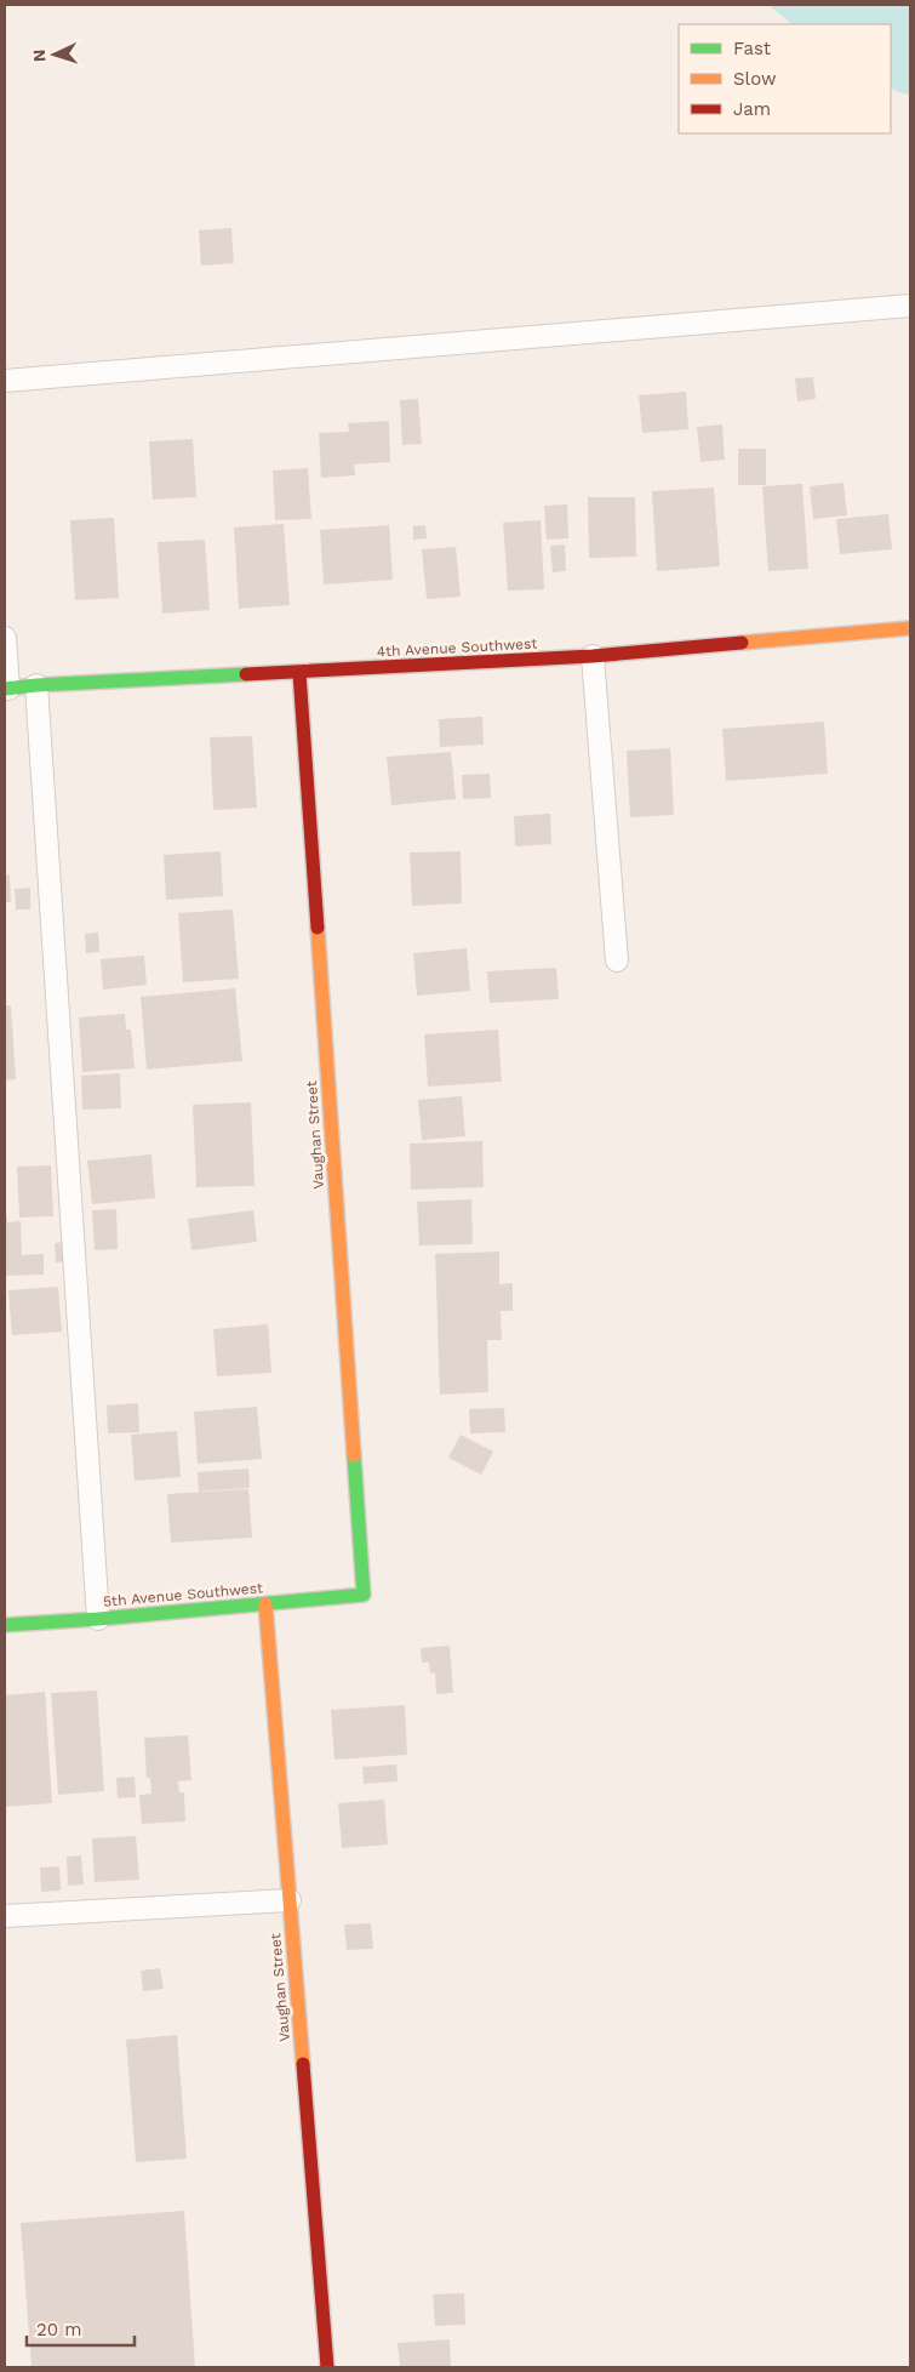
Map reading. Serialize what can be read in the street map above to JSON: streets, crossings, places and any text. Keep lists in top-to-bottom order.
{
  "streets": {
    "street": ["4th Avenue Southwest", "Vaughan Street", "5th Avenue Southwest"]
  },
  "crossings": [
    ["4th Avenue Southwest", "Vaughan Street"],
    ["Vaughan Street", "5th Avenue Southwest"]
  ],
  "legend": ["Fast", "Slow", "Jam"],
  "scale_bar": "20 m",
  "north": "left"
}
